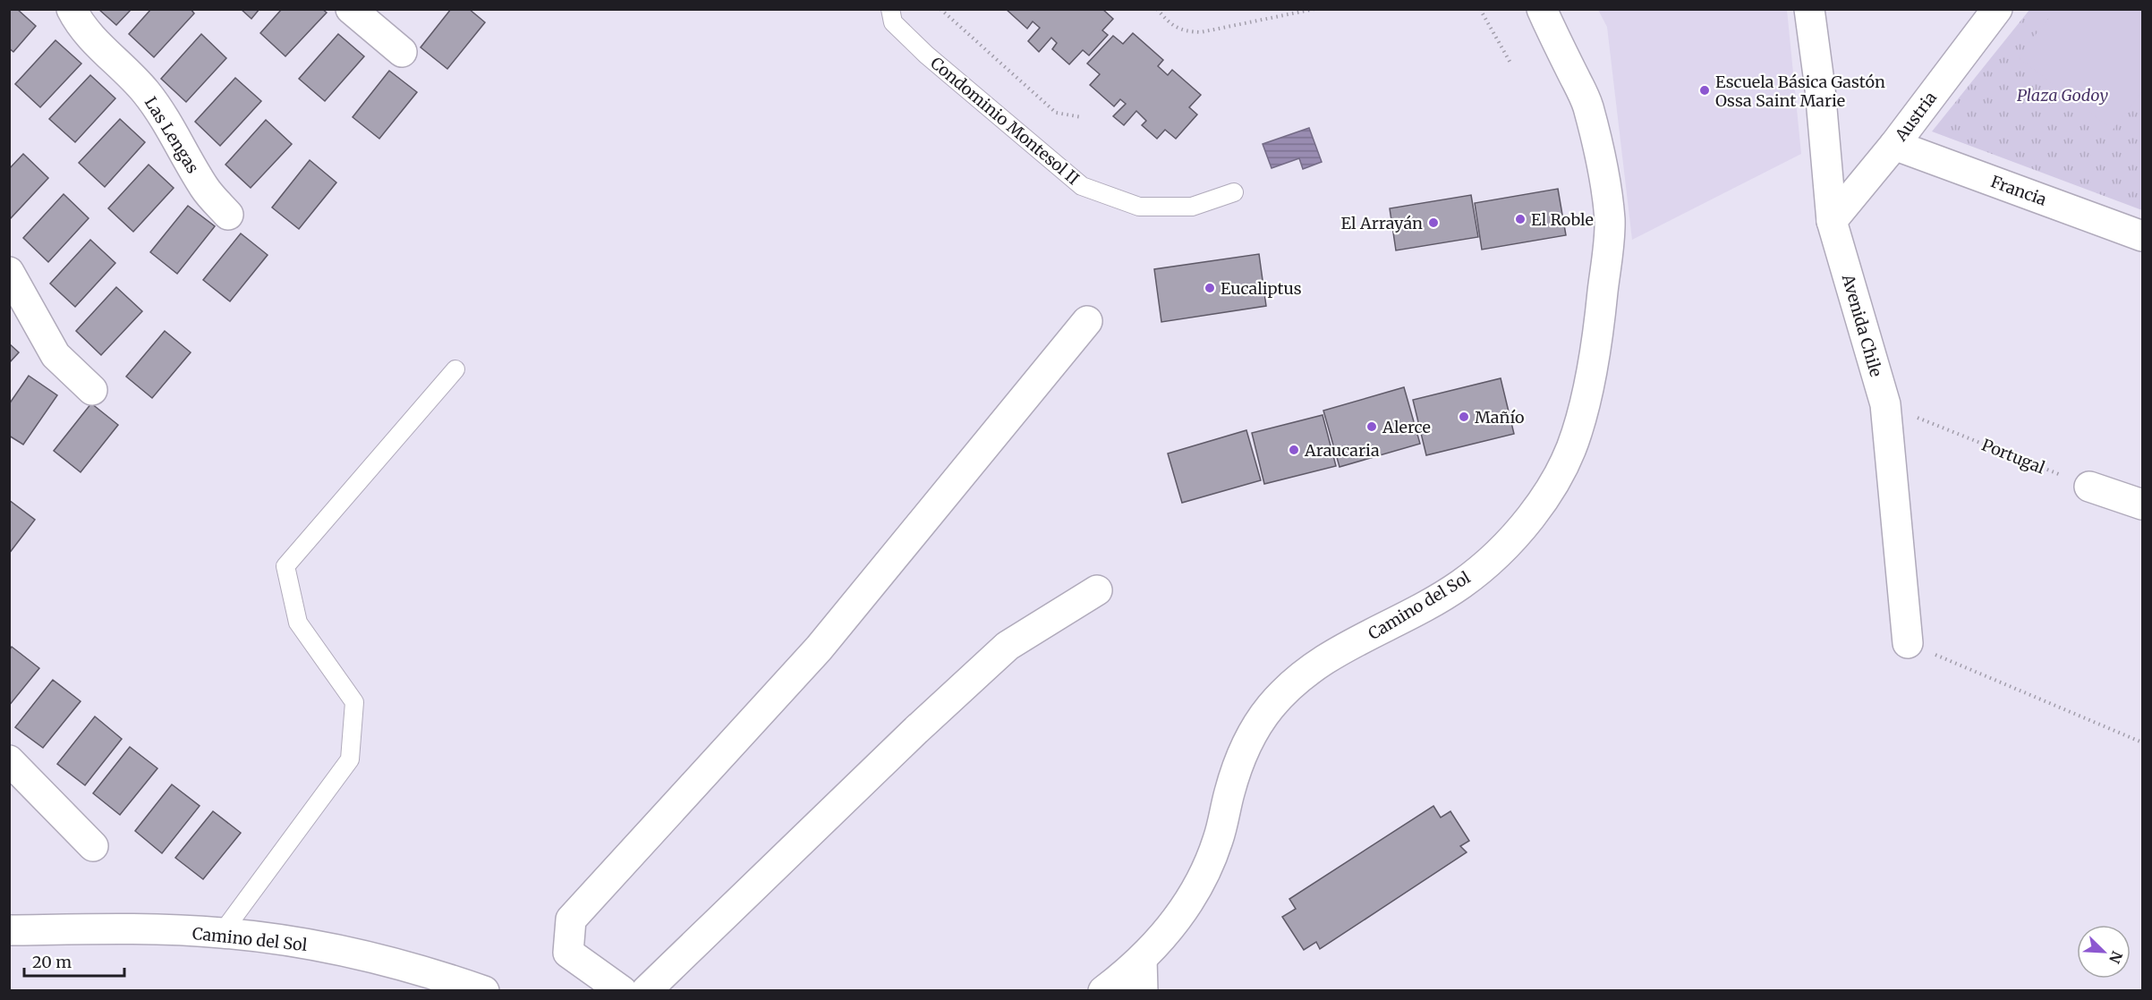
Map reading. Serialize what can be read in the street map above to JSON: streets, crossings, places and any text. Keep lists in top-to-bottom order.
{
  "streets": {
    "street": [
      "Austria",
      "Las Lengas",
      "Francia",
      "Avenida Chile",
      "Camino del Sol"
    ],
    "lane": ["Condominio Montesol II"],
    "path": ["Portugal"]
  },
  "crossings": [
    ["Austria", "Francia"],
    ["Austria", "Avenida Chile"],
    ["Avenida Chile", "Portugal"]
  ],
  "parks": ["Plaza Godoy"],
  "places": [
    "Escuela Básica Gastón Ossa Saint Marie",
    "El Roble",
    "El Arrayán",
    "Eucaliptus",
    "Mañío",
    "Alerce",
    "Araucaria"
  ],
  "scale_bar": "20 m",
  "north": "bottom right"
}
